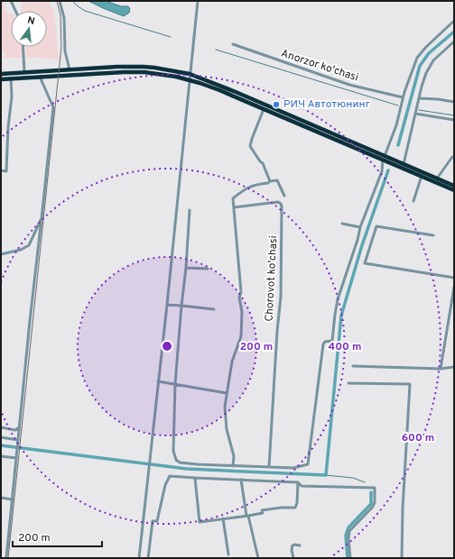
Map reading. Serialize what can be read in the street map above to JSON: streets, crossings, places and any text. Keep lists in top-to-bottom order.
{
  "streets": {
    "street": ["Anorzor ko'chasi", "Chorovot ko'chasi"]
  },
  "places": ["РИЧ Автотюнинг"],
  "scale_bar": "200 m",
  "north": "top",
  "rings": ["200 m", "400 m", "600 m"]
}
